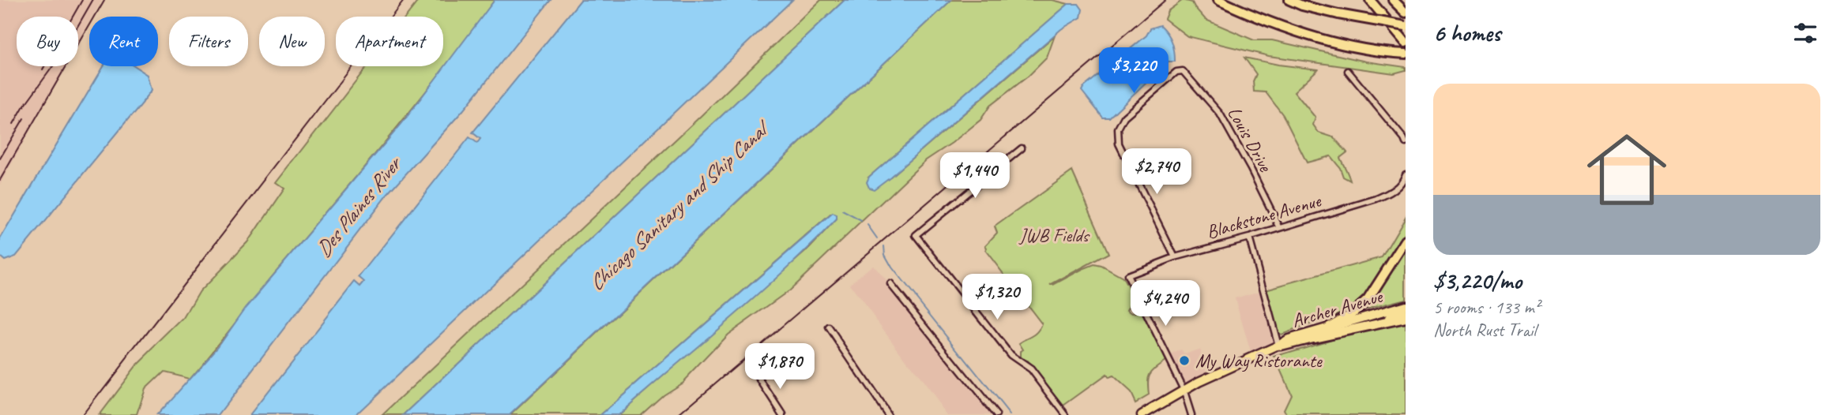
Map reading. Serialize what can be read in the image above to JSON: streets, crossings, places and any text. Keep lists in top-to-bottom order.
{
  "streets": {
    "main road": ["Archer Avenue"],
    "street": ["Louis Drive", "Blackstone Avenue"]
  },
  "crossings": [
    ["Louis Drive", "Blackstone Avenue"],
    ["Blackstone Avenue", "Archer Avenue"]
  ],
  "water": ["Des Plaines River", "Chicago Sanitary and Ship Canal"],
  "parks": ["JWB Fields"],
  "places": ["My Way Ristorante"],
  "page": {
    "heading": "6 homes",
    "chip": [
      "Buy",
      "Rent",
      "Filters",
      "New",
      "Apartment"
    ],
    "price": [
      "$3,220",
      "$2,740",
      "$1,440",
      "$1,320",
      "$4,240",
      "$1,870"
    ],
    "list": [
      {
        "name": "$3,220/mo",
        "note": "5 rooms · 133 m² · North Rust Trail"
      }
    ]
  }
}
